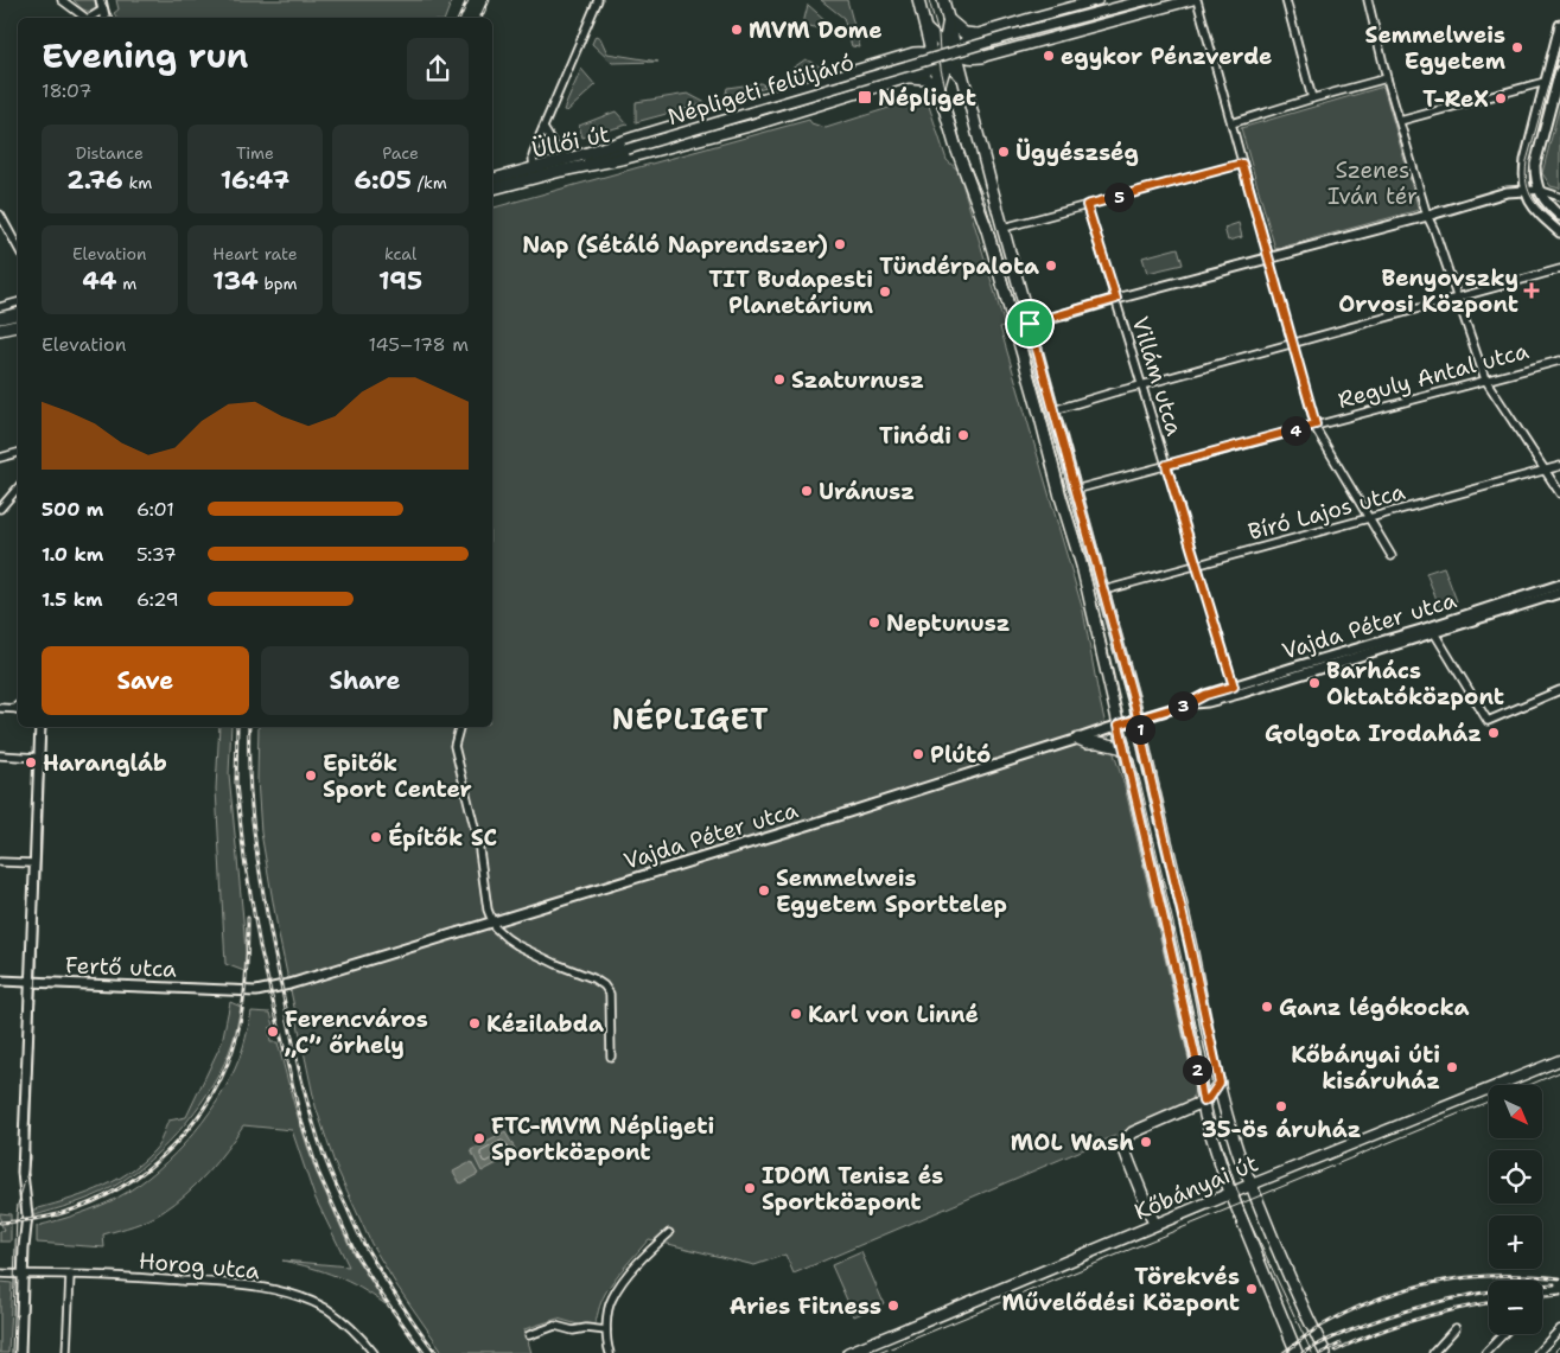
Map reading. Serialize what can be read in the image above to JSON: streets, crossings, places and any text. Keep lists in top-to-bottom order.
{
  "streets": {
    "main road": ["Népligeti felüljáró", "Üllői út", "Kőbányai út"],
    "street": [
      "Reguly Antal utca",
      "Villám utca",
      "Bíró Lajos utca",
      "Vajda Péter utca",
      "Fertő utca",
      "Horog utca"
    ]
  },
  "crossings": [
    ["Népligeti felüljáró", "Üllői út"],
    ["Reguly Antal utca", "Villám utca"],
    ["Villám utca", "Bíró Lajos utca"],
    ["Villám utca", "Vajda Péter utca"],
    ["Vajda Péter utca", "Fertő utca"]
  ],
  "districts": ["NÉPLIGET"],
  "parks": ["Szenes Iván tér"],
  "places": {
    "other": [
      "MVM Dome",
      "Semmelweis Egyetem",
      "egykor Pénzverde",
      "T-ReX",
      "Ügyészség",
      "Nap (Sétáló Naprendszer)",
      "Tündérpalota",
      "TIT Budapesti Planetárium",
      "Szaturnusz",
      "Tinódi",
      "Uránusz",
      "Neptunusz",
      "Barhács Oktatóközpont",
      "Golgota Irodaház",
      "Plútó",
      "Harangláb",
      "Epitők Sport Center",
      "Építők SC",
      "Semmelweis Egyetem Sporttelep",
      "Ganz légókocka",
      "Karl von Linné",
      "Kézilabda",
      "Ferencváros „C” őrhely",
      "Kőbányai úti kisáruház",
      "35-ös áruház",
      "FTC-MVM Népligeti Sportközpont",
      "MOL Wash",
      "IDOM Tenisz és Sportközpont",
      "Törekvés Művelődési Központ",
      "Aries Fitness"
    ],
    "transit": ["Népliget"],
    "health": ["Benyovszky Orvosi Központ"]
  },
  "north": "bottom right",
  "page": {
    "heading": ["Evening run", "18:07"],
    "stats": [
      ["Distance", "2.76 km"],
      ["Time", "16:47"],
      ["Pace", "6:05 /km"],
      ["Elevation", "44 m"],
      ["Heart rate", "134 bpm"],
      ["kcal", "195"]
    ],
    "pins": [
      "5",
      "4",
      "3",
      "1",
      "2"
    ],
    "chart": ["Elevation", "145–178 m"],
    "list": [
      {
        "name": "500 m",
        "note": "6:01"
      },
      {
        "name": "1.0 km",
        "note": "5:37"
      },
      {
        "name": "1.5 km",
        "note": "6:29"
      }
    ],
    "buttons": ["Save", "Share"],
    "map_buttons": ["+", "−"]
  }
}
